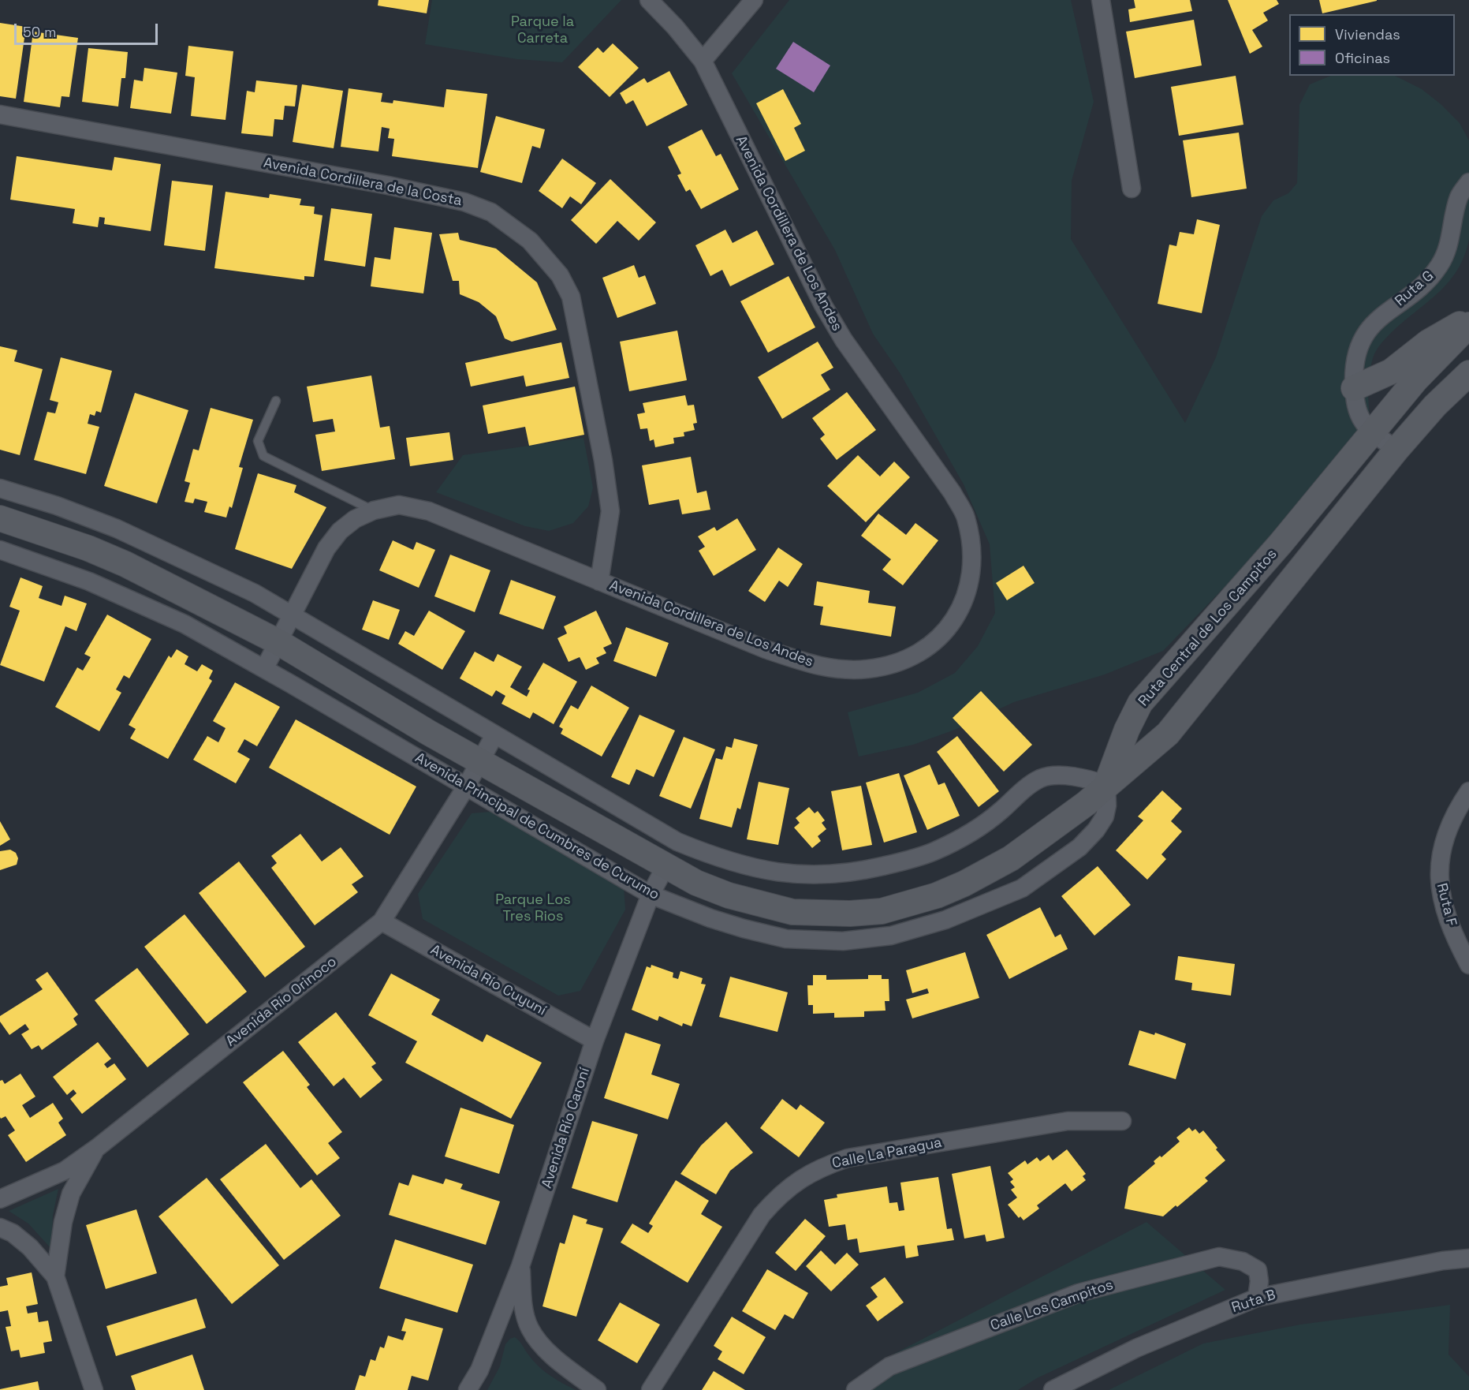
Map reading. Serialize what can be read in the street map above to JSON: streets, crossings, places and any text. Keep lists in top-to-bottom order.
{
  "streets": {
    "main road": ["Ruta Central de Los Campitos", "Avenida Principal de Cumbres de Curumo"],
    "street": [
      "Avenida Cordillera de la Costa",
      "Avenida Cordillera de Los Andes",
      "Ruta G",
      "Ruta F",
      "Avenida Río Cuyuní",
      "Avenida Río Orinoco",
      "Avenida Río Caroní",
      "Calle La Paragua",
      "Ruta B",
      "Calle Los Campitos"
    ]
  },
  "crossings": [
    ["Avenida Cordillera de la Costa", "Avenida Cordillera de Los Andes"],
    ["Avenida Cordillera de Los Andes", "Avenida Principal de Cumbres de Curumo"],
    ["Ruta G", "Ruta Central de Los Campitos"],
    ["Ruta Central de Los Campitos", "Avenida Principal de Cumbres de Curumo"],
    ["Avenida Principal de Cumbres de Curumo", "Avenida Río Orinoco"],
    ["Avenida Principal de Cumbres de Curumo", "Avenida Río Caroní"],
    ["Avenida Río Cuyuní", "Avenida Río Orinoco"],
    ["Avenida Río Cuyuní", "Avenida Río Caroní"],
    ["Ruta B", "Calle Los Campitos"]
  ],
  "parks": ["Parque la Carreta", "Parque Los Tres Rios"],
  "legend": ["Viviendas", "Oficinas"],
  "scale_bar": "50 m"
}
